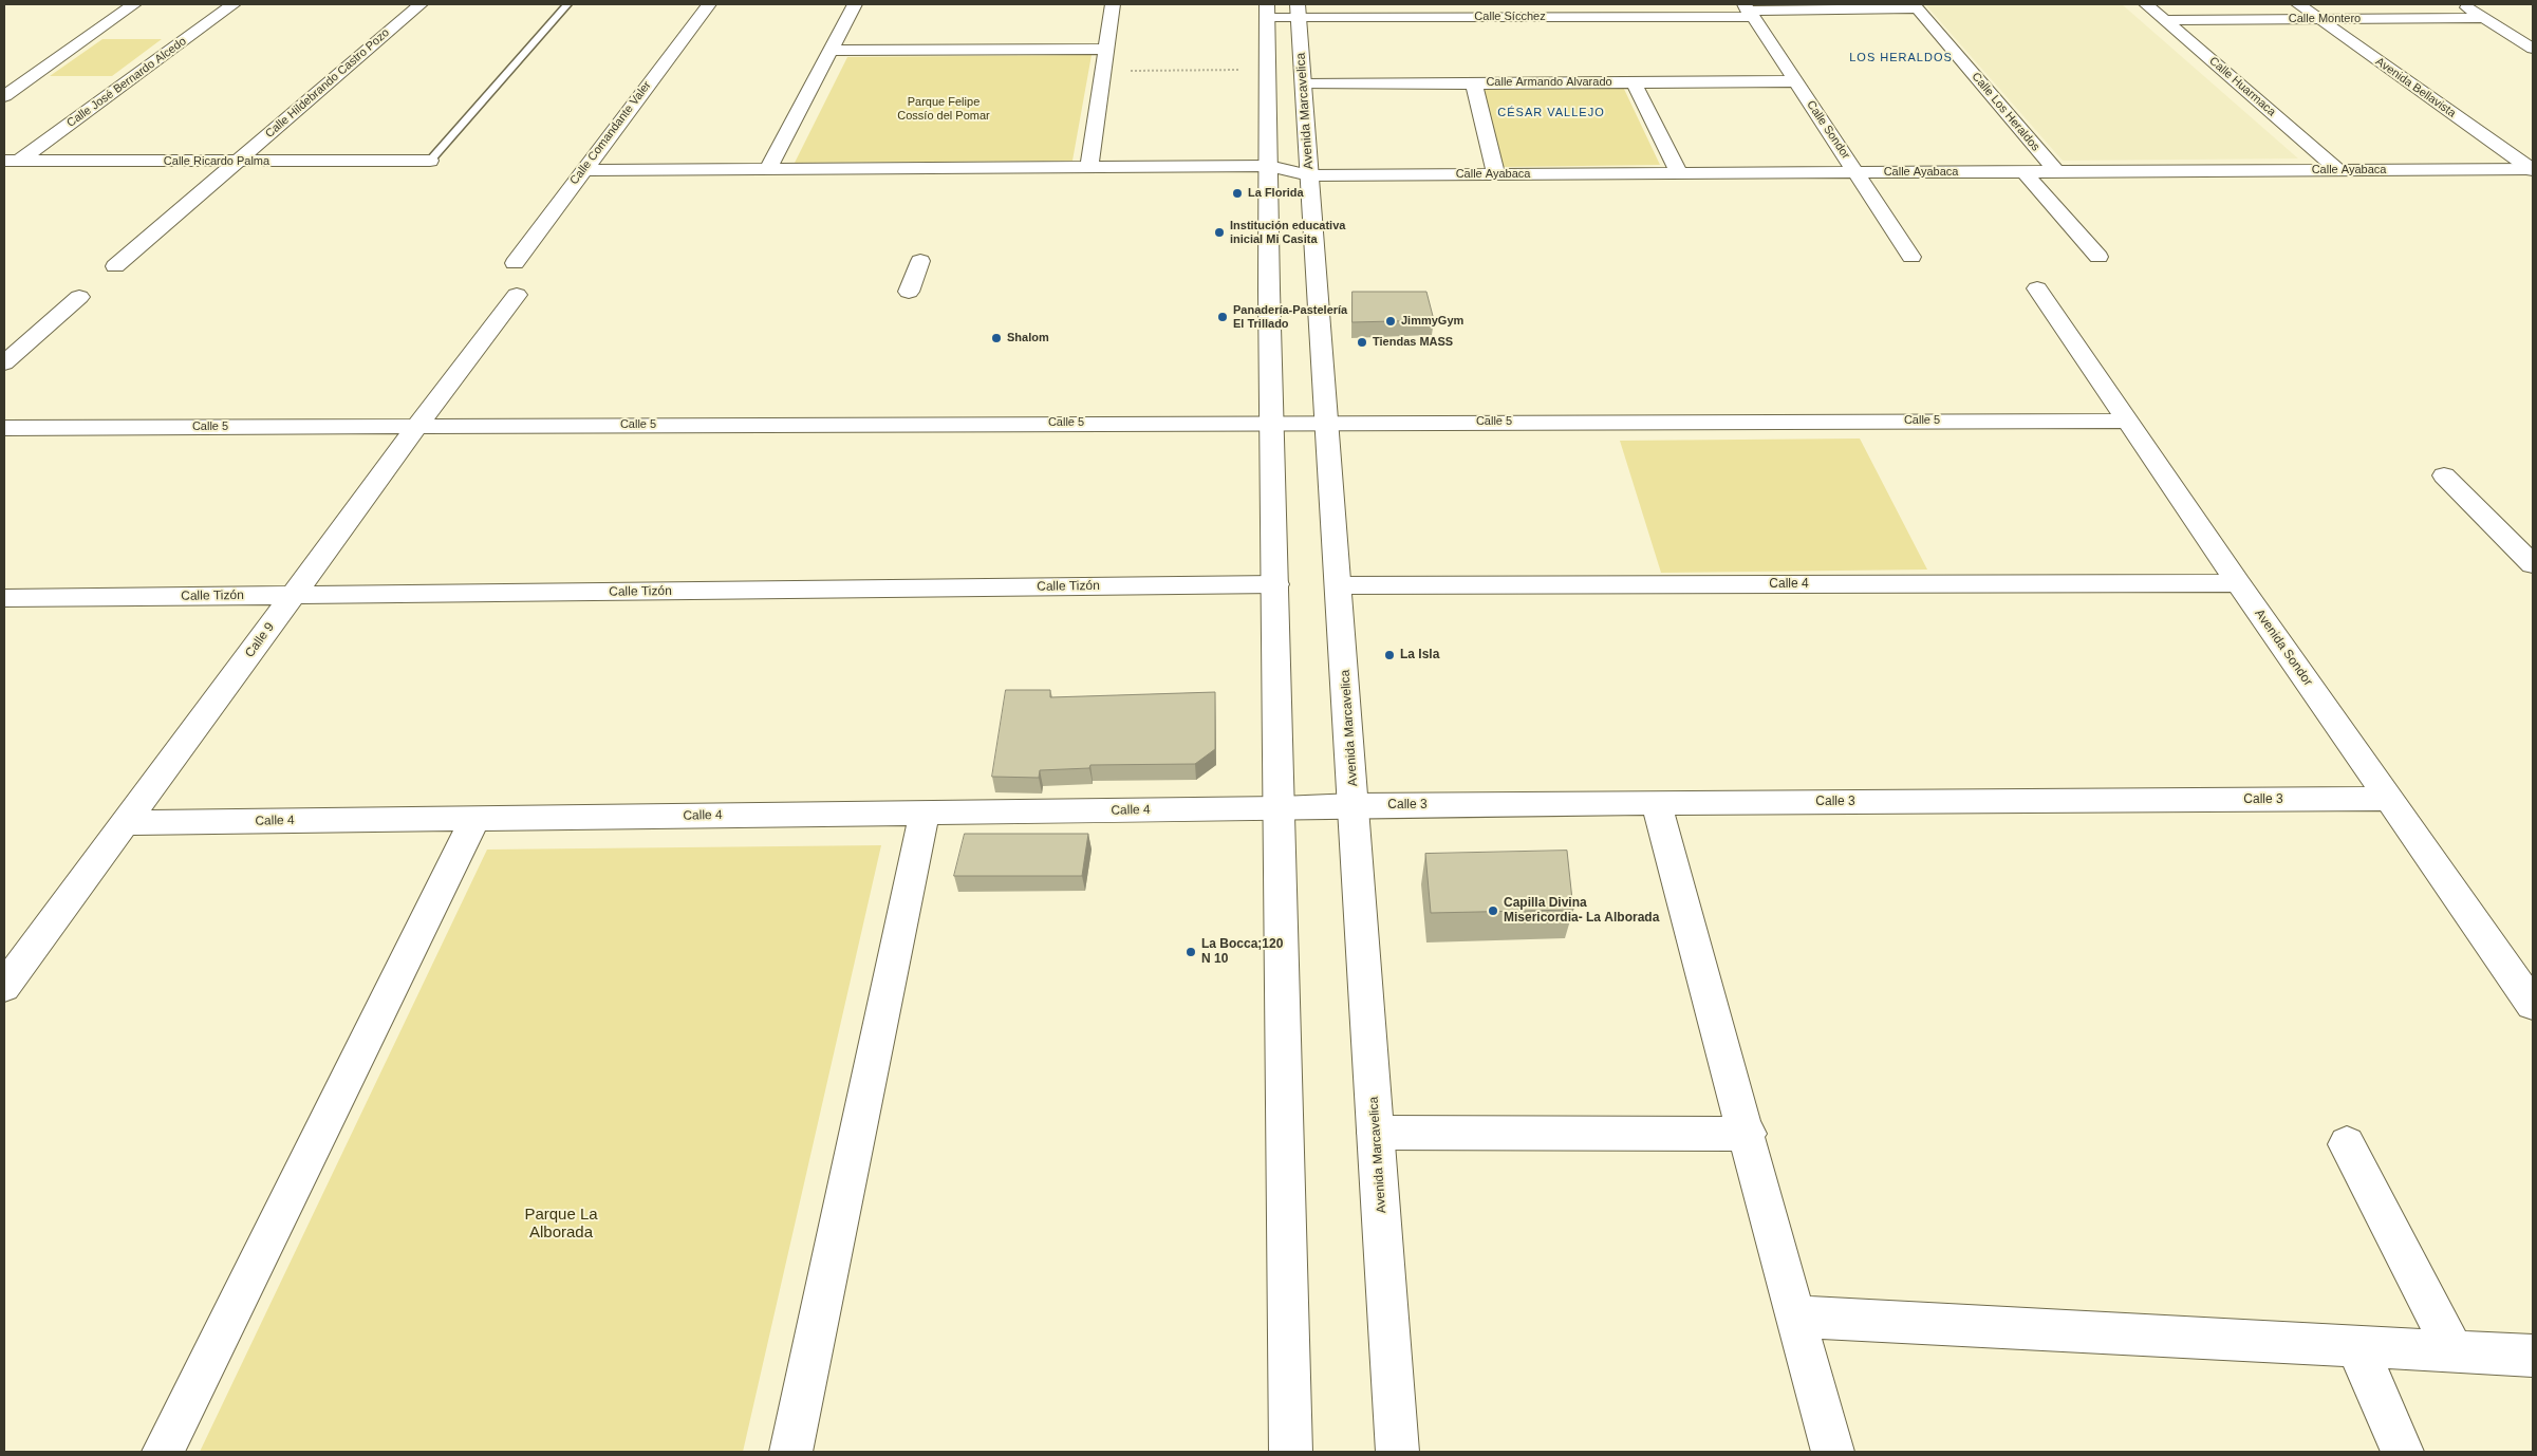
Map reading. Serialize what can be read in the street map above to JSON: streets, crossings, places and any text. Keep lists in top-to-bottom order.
{
  "streets": {
    "street": [
      "Calle Sícchez",
      "Calle Montero",
      "Calle José Bernardo Alcedo",
      "Calle Armando Alvarado",
      "Calle Hildebrando Castro Pozo",
      "Calle Huarmaca",
      "Avenida Bellavista",
      "Avenida Marcavelica",
      "Calle Los Heraldos",
      "Calle Sondor",
      "Calle Comandante Valer",
      "Calle Ricardo Palma",
      "Calle Ayabaca",
      "Calle 5",
      "Calle 4",
      "Calle Tizón",
      "Calle 9",
      "Avenida Sondor",
      "Calle 3"
    ]
  },
  "crossings": [
    ["Calle Sícchez", "Avenida Marcavelica"],
    ["Calle Sícchez", "Calle Los Heraldos"],
    ["Calle Sícchez", "Calle Sondor"],
    ["Calle Montero", "Calle Huarmaca"],
    ["Calle Montero", "Avenida Bellavista"],
    ["Calle José Bernardo Alcedo", "Calle Ricardo Palma"],
    ["Calle Armando Alvarado", "Avenida Marcavelica"],
    ["Calle Armando Alvarado", "Calle Sondor"],
    ["Calle Hildebrando Castro Pozo", "Calle Ricardo Palma"],
    ["Calle Huarmaca", "Calle Ayabaca"],
    ["Avenida Bellavista", "Calle Ayabaca"],
    ["Avenida Marcavelica", "Calle Ayabaca"],
    ["Avenida Marcavelica", "Calle 5"],
    ["Avenida Marcavelica", "Calle 4"],
    ["Avenida Marcavelica", "Calle 3"],
    ["Calle Los Heraldos", "Calle Ayabaca"],
    ["Calle Sondor", "Calle Ayabaca"],
    ["Calle Comandante Valer", "Calle Ayabaca"],
    ["Calle 5", "Calle 9"],
    ["Calle 5", "Avenida Sondor"],
    ["Calle 4", "Calle 9"],
    ["Calle 4", "Avenida Sondor"],
    ["Calle 4", "Calle 3"],
    ["Calle Tizón", "Calle 9"],
    ["Avenida Sondor", "Calle 3"]
  ],
  "districts": ["LOS HERALDOS", "CÉSAR VALLEJO"],
  "parks": ["Parque Felipe Cossío del Pomar", "Parque La Alborada"],
  "places": [
    "La Florida",
    "Institución educativa inicial Mi Casita",
    "Panadería-Pastelería El Trillado",
    "JimmyGym",
    "Shalom",
    "Tiendas MASS",
    "La Isla",
    "Capilla Divina Misericordia- La Alborada",
    "La Bocca;120 N 10"
  ]
}
